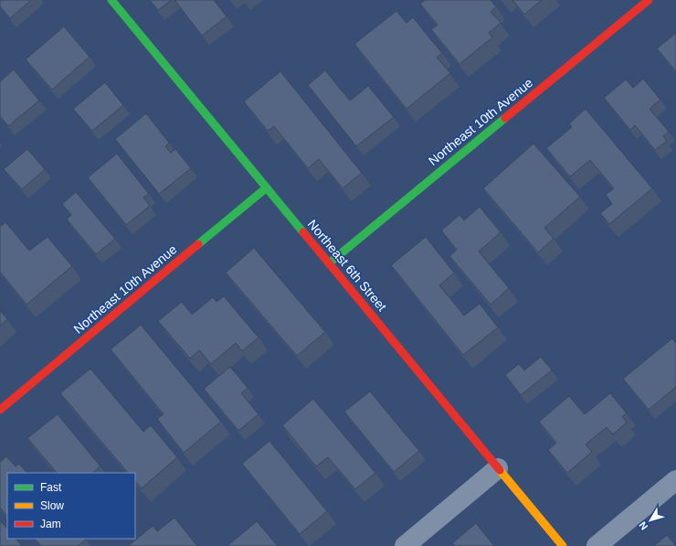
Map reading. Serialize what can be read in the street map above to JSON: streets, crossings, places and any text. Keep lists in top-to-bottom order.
{
  "streets": {
    "street": ["Northeast 10th Avenue", "Northeast 6th Street"]
  },
  "crossings": [
    ["Northeast 10th Avenue", "Northeast 6th Street"]
  ],
  "legend": ["Fast", "Slow", "Jam"],
  "north": "bottom left"
}
